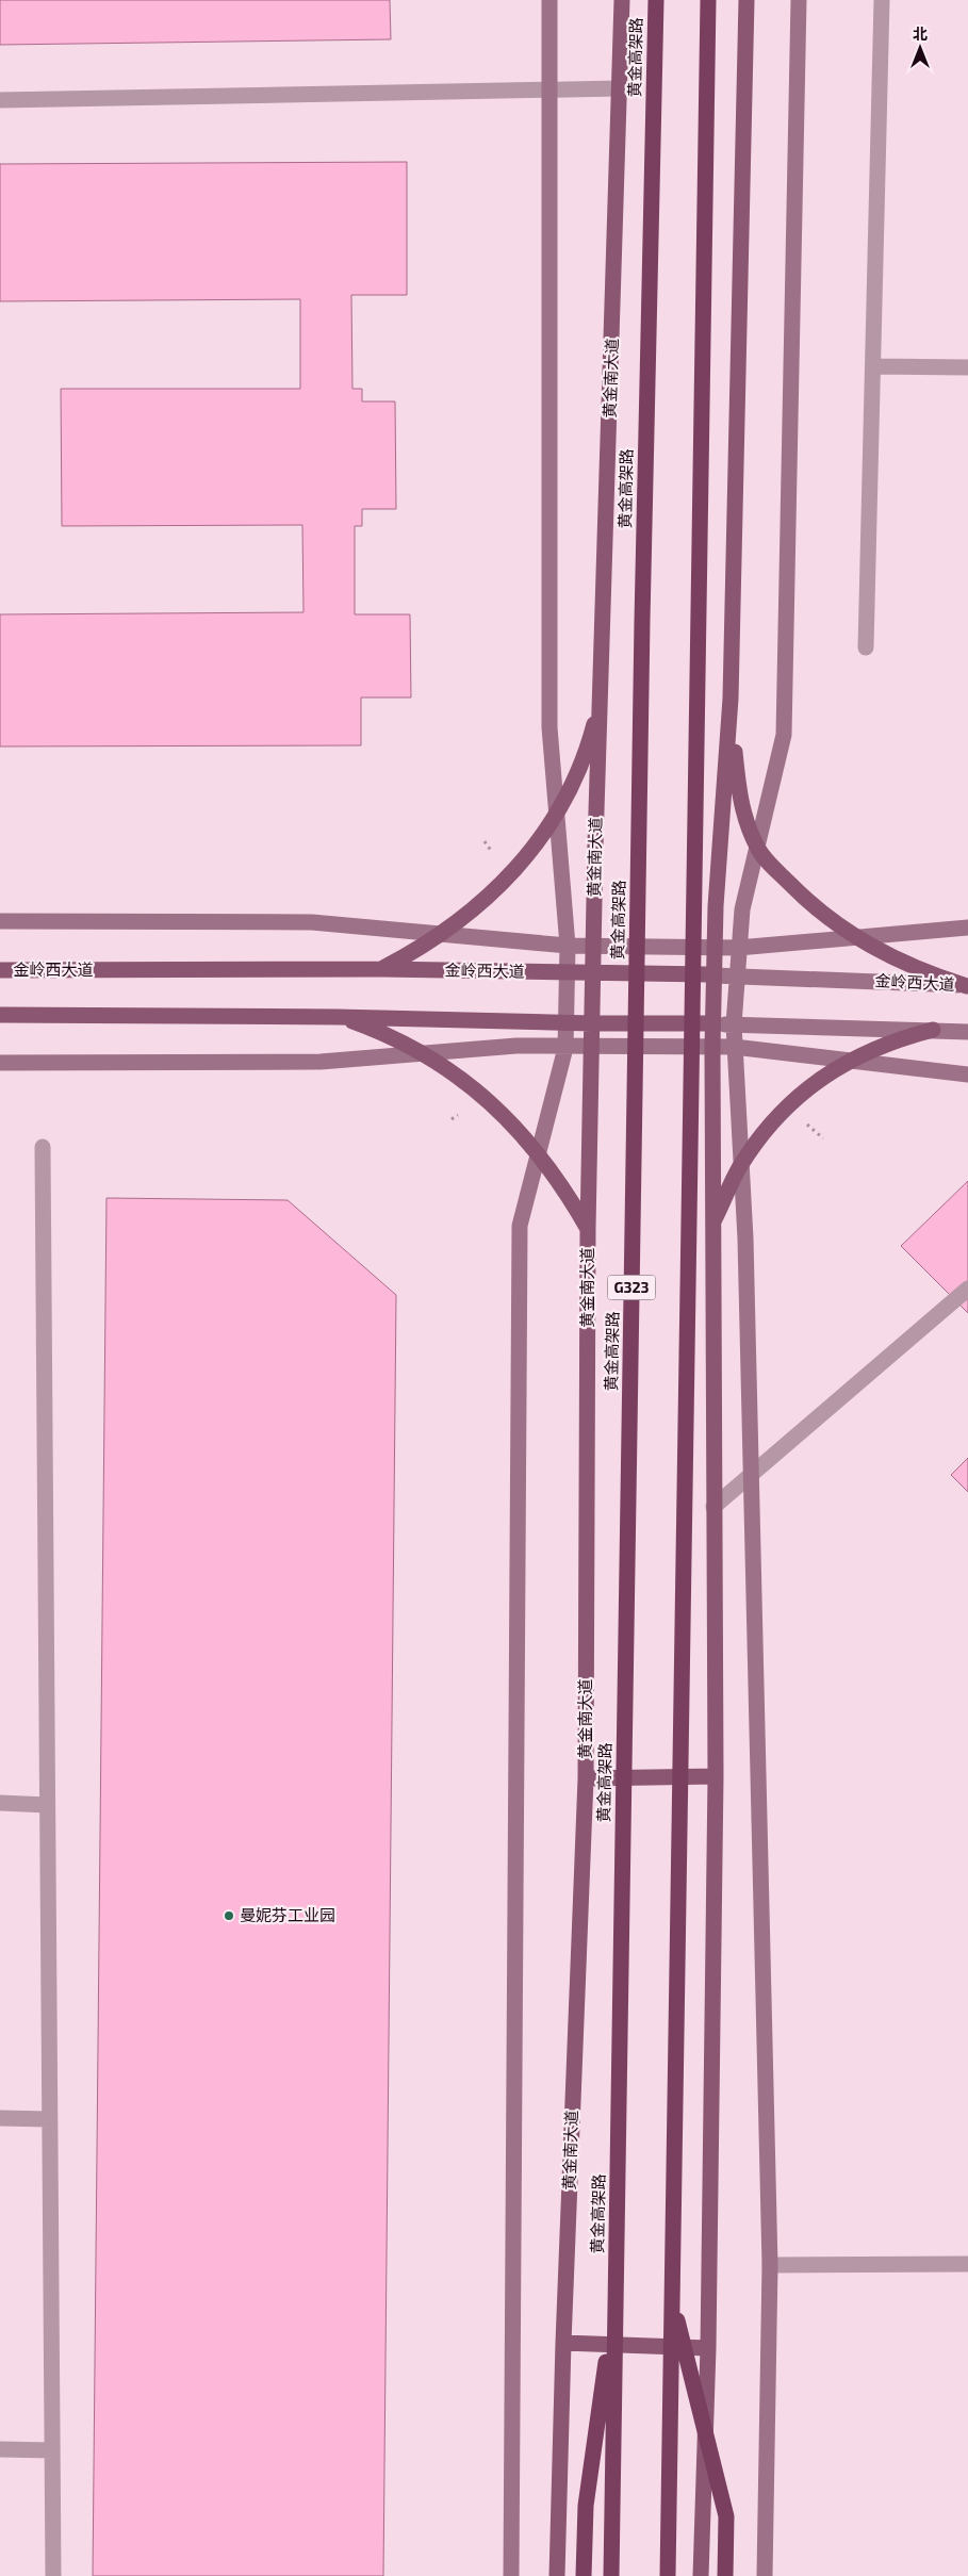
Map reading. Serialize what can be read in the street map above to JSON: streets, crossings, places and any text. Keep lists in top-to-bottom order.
{
  "streets": {
    "highway": ["黄金高架路", "G323"],
    "main road": ["黄金南大道", "金岭西大道"]
  },
  "crossings": [
    ["黄金南大道", "金岭西大道"]
  ],
  "places": ["曼妮芬工业园"],
  "north": "top"
}
